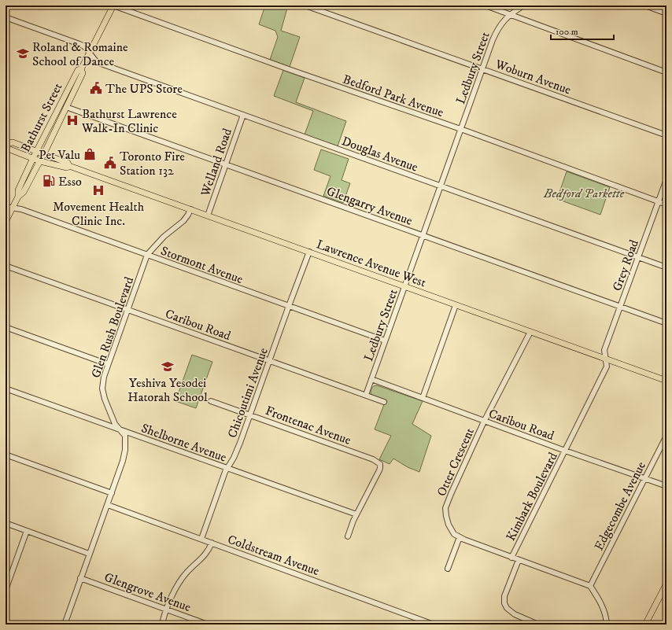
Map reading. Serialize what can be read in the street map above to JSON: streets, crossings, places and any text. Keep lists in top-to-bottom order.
{
  "streets": {
    "main road": ["Bathurst Street", "Lawrence Avenue West"],
    "street": [
      "Ledbury Street",
      "Woburn Avenue",
      "Bedford Park Avenue",
      "Douglas Avenue",
      "Welland Road",
      "Glengarry Avenue",
      "Stormont Avenue",
      "Grey Road",
      "Caribou Road",
      "Glen Rush Boulevard",
      "Chicoutimi Avenue",
      "Frontenac Avenue",
      "Shelborne Avenue",
      "Otter Crescent",
      "Kimbark Boulevard",
      "Edgecombe Avenue",
      "Coldstream Avenue",
      "Glengrove Avenue"
    ]
  },
  "crossings": [
    ["Ledbury Street", "Woburn Avenue"],
    ["Ledbury Street", "Bedford Park Avenue"],
    ["Ledbury Street", "Douglas Avenue"],
    ["Ledbury Street", "Glengarry Avenue"],
    ["Ledbury Street", "Lawrence Avenue West"],
    ["Ledbury Street", "Stormont Avenue"],
    ["Ledbury Street", "Caribou Road"],
    ["Bedford Park Avenue", "Bathurst Street"],
    ["Bedford Park Avenue", "Grey Road"],
    ["Bathurst Street", "Douglas Avenue"],
    ["Bathurst Street", "Glengarry Avenue"],
    ["Bathurst Street", "Lawrence Avenue West"],
    ["Bathurst Street", "Stormont Avenue"],
    ["Douglas Avenue", "Welland Road"],
    ["Douglas Avenue", "Grey Road"],
    ["Welland Road", "Glengarry Avenue"],
    ["Welland Road", "Lawrence Avenue West"],
    ["Glengarry Avenue", "Grey Road"],
    ["Lawrence Avenue West", "Grey Road"],
    ["Lawrence Avenue West", "Glen Rush Boulevard"],
    ["Lawrence Avenue West", "Chicoutimi Avenue"],
    ["Lawrence Avenue West", "Otter Crescent"],
    ["Lawrence Avenue West", "Kimbark Boulevard"],
    ["Stormont Avenue", "Glen Rush Boulevard"],
    ["Stormont Avenue", "Chicoutimi Avenue"],
    ["Grey Road", "Kimbark Boulevard"],
    ["Caribou Road", "Glen Rush Boulevard"],
    ["Caribou Road", "Chicoutimi Avenue"],
    ["Caribou Road", "Otter Crescent"],
    ["Caribou Road", "Kimbark Boulevard"],
    ["Caribou Road", "Edgecombe Avenue"],
    ["Glen Rush Boulevard", "Shelborne Avenue"],
    ["Glen Rush Boulevard", "Coldstream Avenue"],
    ["Glen Rush Boulevard", "Glengrove Avenue"],
    ["Chicoutimi Avenue", "Frontenac Avenue"],
    ["Chicoutimi Avenue", "Shelborne Avenue"],
    ["Chicoutimi Avenue", "Coldstream Avenue"],
    ["Frontenac Avenue", "Shelborne Avenue"],
    ["Otter Crescent", "Kimbark Boulevard"],
    ["Otter Crescent", "Edgecombe Avenue"]
  ],
  "parks": ["Bedford Parkette"],
  "places": {
    "school or university": ["Roland & Romaine School of Dance", "Yeshiva Yesodei Hatorah School"],
    "public building": ["The UPS Store", "Toronto Fire Station 132"],
    "hospital": ["Bathurst Lawrence Walk-In Clinic", "Movement Health Clinic Inc."],
    "shop": ["Pet Valu"],
    "fuel station": ["Esso"]
  },
  "scale_bar": "100 m"
}
